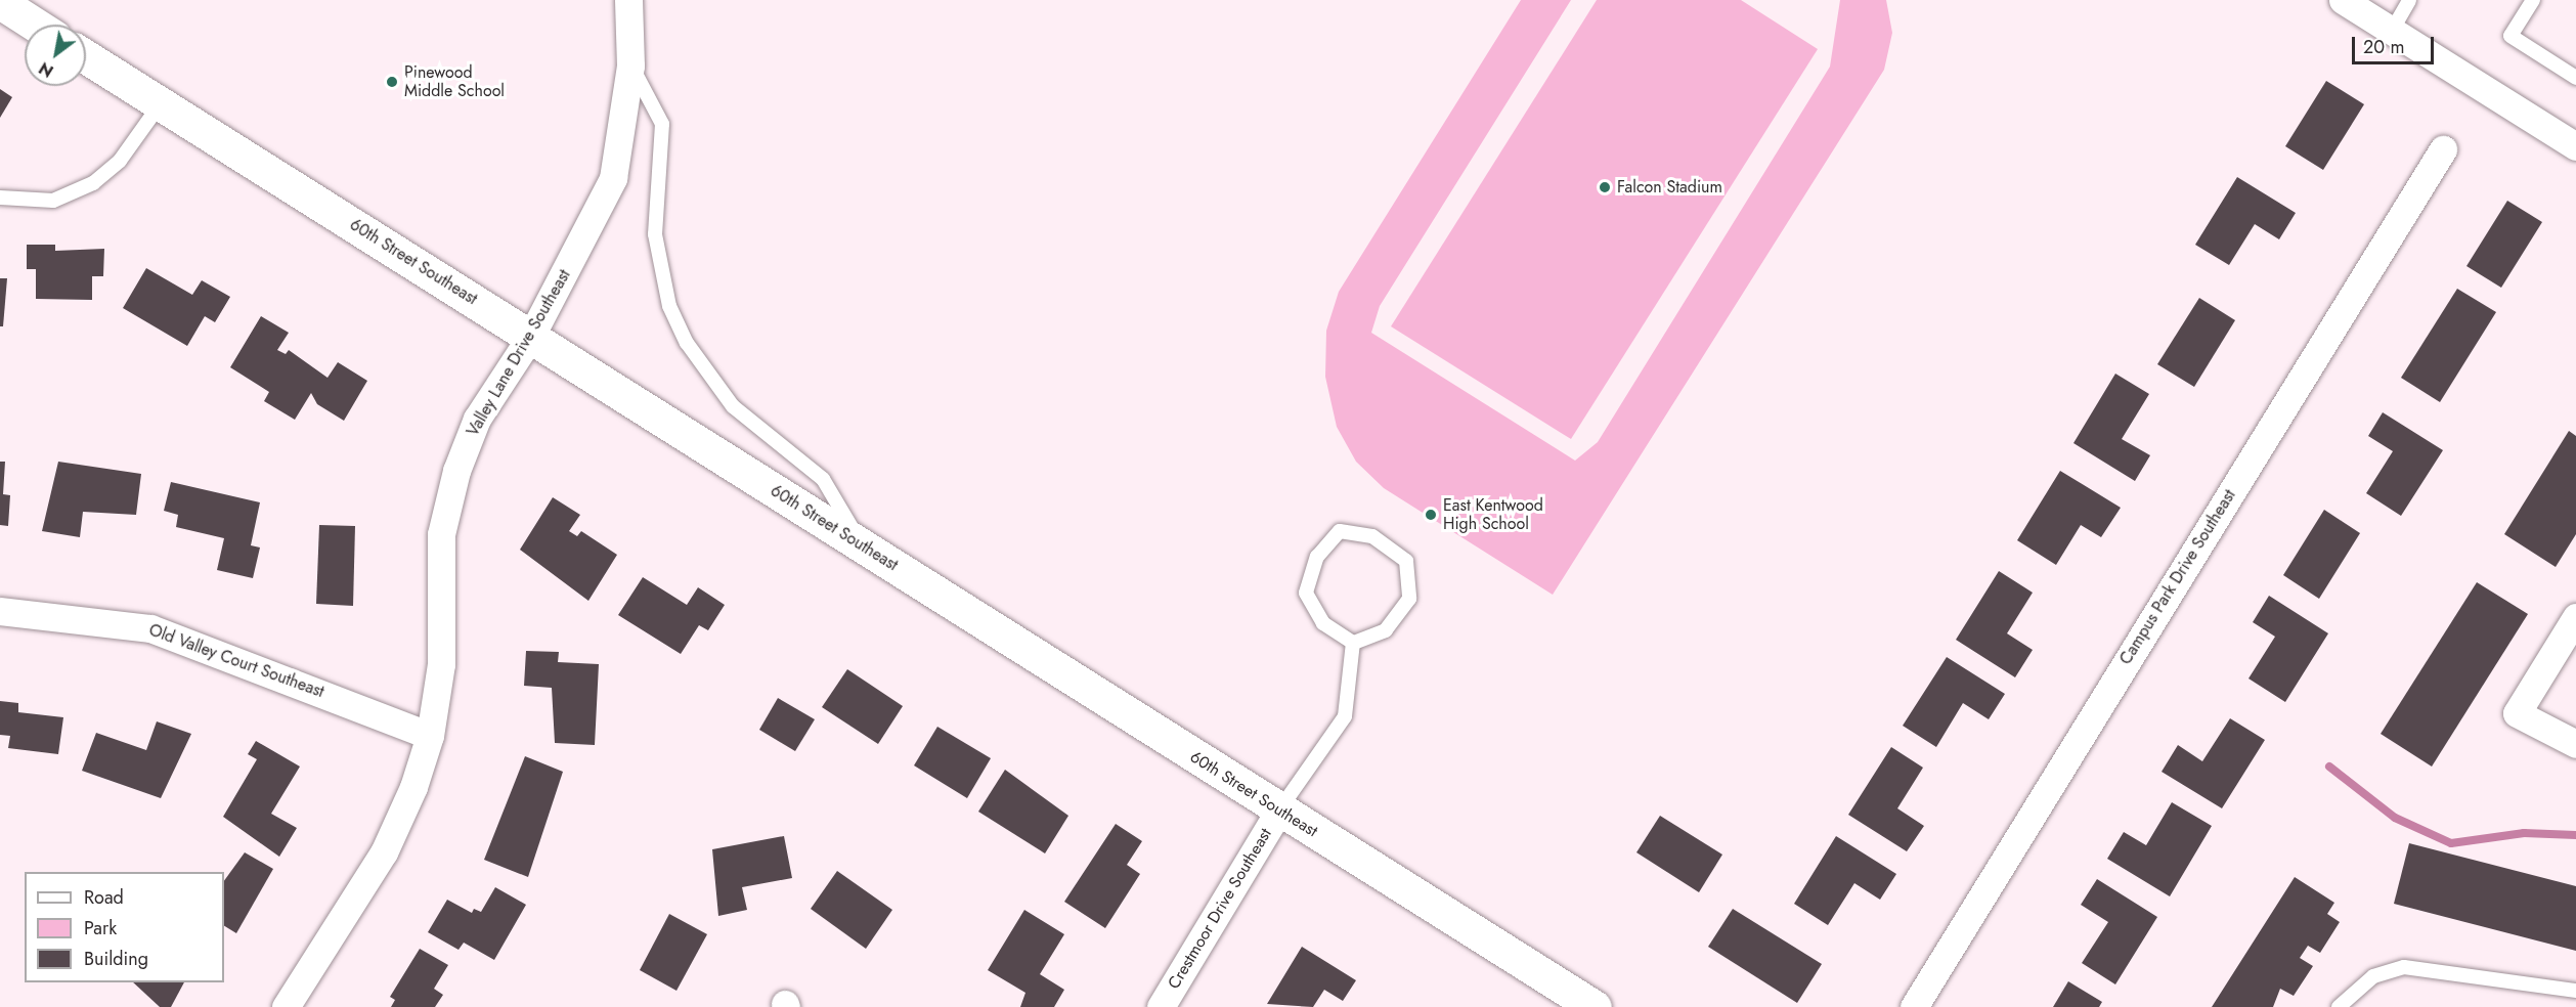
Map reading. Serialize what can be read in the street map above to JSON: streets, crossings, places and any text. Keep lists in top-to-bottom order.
{
  "streets": {
    "main road": ["60th Street Southeast"],
    "street": [
      "Valley Lane Drive Southeast",
      "Campus Park Drive Southeast",
      "Old Valley Court Southeast",
      "Crestmoor Drive Southeast"
    ]
  },
  "crossings": [
    ["60th Street Southeast", "Valley Lane Drive Southeast"],
    ["60th Street Southeast", "Crestmoor Drive Southeast"],
    ["Valley Lane Drive Southeast", "Old Valley Court Southeast"]
  ],
  "places": ["Pinewood Middle School", "Falcon Stadium", "East Kentwood High School"],
  "legend": ["Road", "Park", "Building"],
  "scale_bar": "20 m",
  "north": "bottom left"
}
